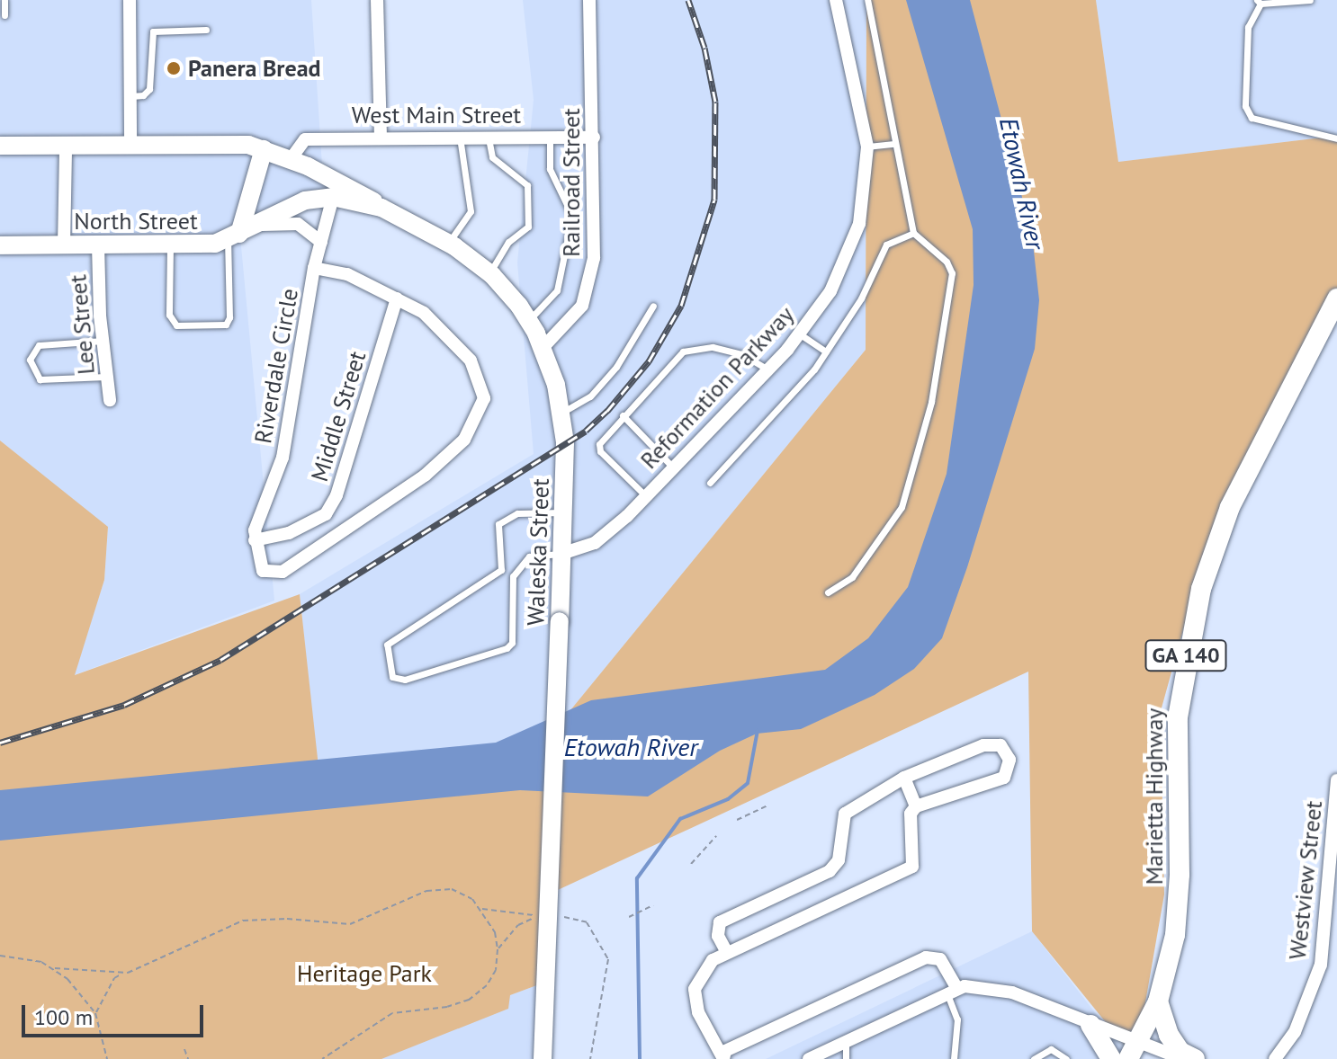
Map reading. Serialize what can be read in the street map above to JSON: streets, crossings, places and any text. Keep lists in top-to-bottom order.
{
  "streets": {
    "main road": [
      "North Street",
      "Waleska Street",
      "GA 140",
      "Marietta Highway"
    ],
    "street": [
      "West Main Street",
      "Railroad Street",
      "Lee Street",
      "Riverdale Circle",
      "Reformation Parkway",
      "Middle Street",
      "Westview Street"
    ]
  },
  "crossings": [
    ["West Main Street", "Railroad Street"],
    ["Railroad Street", "Waleska Street"],
    ["North Street", "Lee Street"],
    ["North Street", "Waleska Street"],
    ["Riverdale Circle", "Middle Street"],
    ["Reformation Parkway", "Waleska Street"]
  ],
  "water": ["Etowah River"],
  "parks": ["Heritage Park"],
  "places": ["Panera Bread"],
  "scale_bar": "100 m"
}
